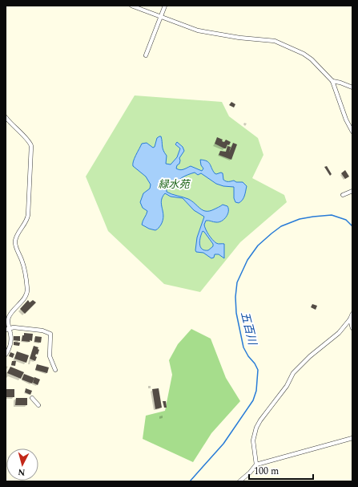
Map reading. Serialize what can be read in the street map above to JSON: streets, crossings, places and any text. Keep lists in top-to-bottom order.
{
  "water": ["五百川"],
  "parks": ["緑水苑"],
  "scale_bar": "100 m",
  "north": "bottom"
}
